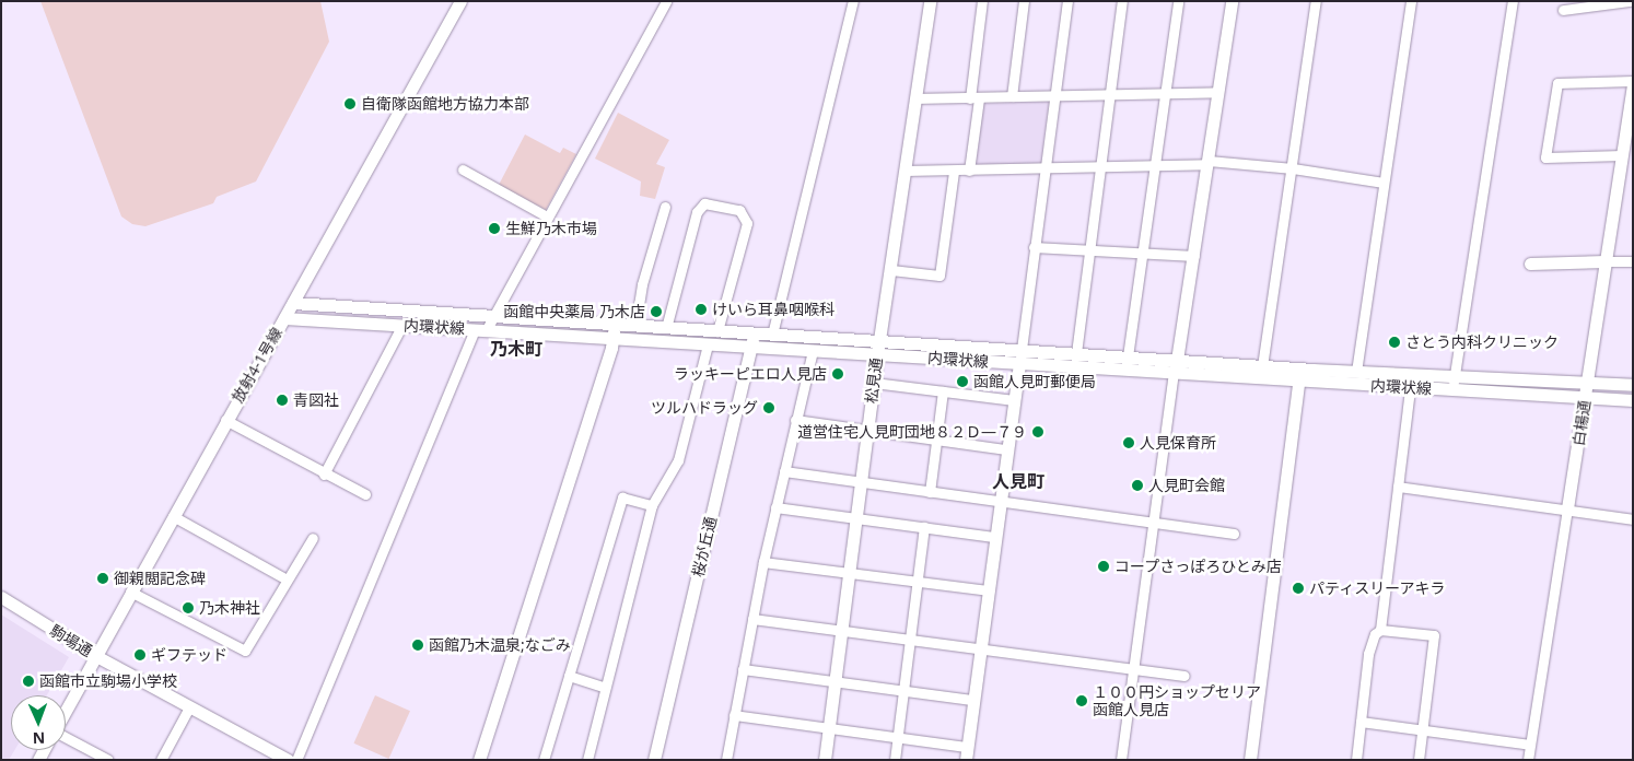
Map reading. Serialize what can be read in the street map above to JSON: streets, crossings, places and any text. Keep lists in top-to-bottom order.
{
  "streets": {
    "street": [
      "内環状線",
      "放射4-1号線",
      "松見通",
      "白楊通",
      "桜が丘通",
      "駒場通"
    ]
  },
  "crossings": [
    ["内環状線", "放射4-1号線"],
    ["内環状線", "松見通"],
    ["内環状線", "白楊通"],
    ["内環状線", "桜が丘通"],
    ["放射4-1号線", "駒場通"]
  ],
  "districts": ["乃木町", "人見町"],
  "places": [
    "自衛隊函館地方協力本部",
    "生鮮乃木市場",
    "けいら耳鼻咽喉科",
    "函館中央薬局 乃木店",
    "さとう内科クリニック",
    "ラッキーピエロ人見店",
    "函館人見町郵便局",
    "青図社",
    "ツルハドラッグ",
    "道営住宅人見町団地８２Ｄ―７９",
    "人見保育所",
    "人見町会館",
    "コープさっぽろひとみ店",
    "御親閲記念碑",
    "パティスリーアキラ",
    "乃木神社",
    "函館乃木温泉;なごみ",
    "ギフテッド",
    "函館市立駒場小学校",
    "１００円ショップセリア 函館人見店"
  ],
  "north": "bottom"
}
